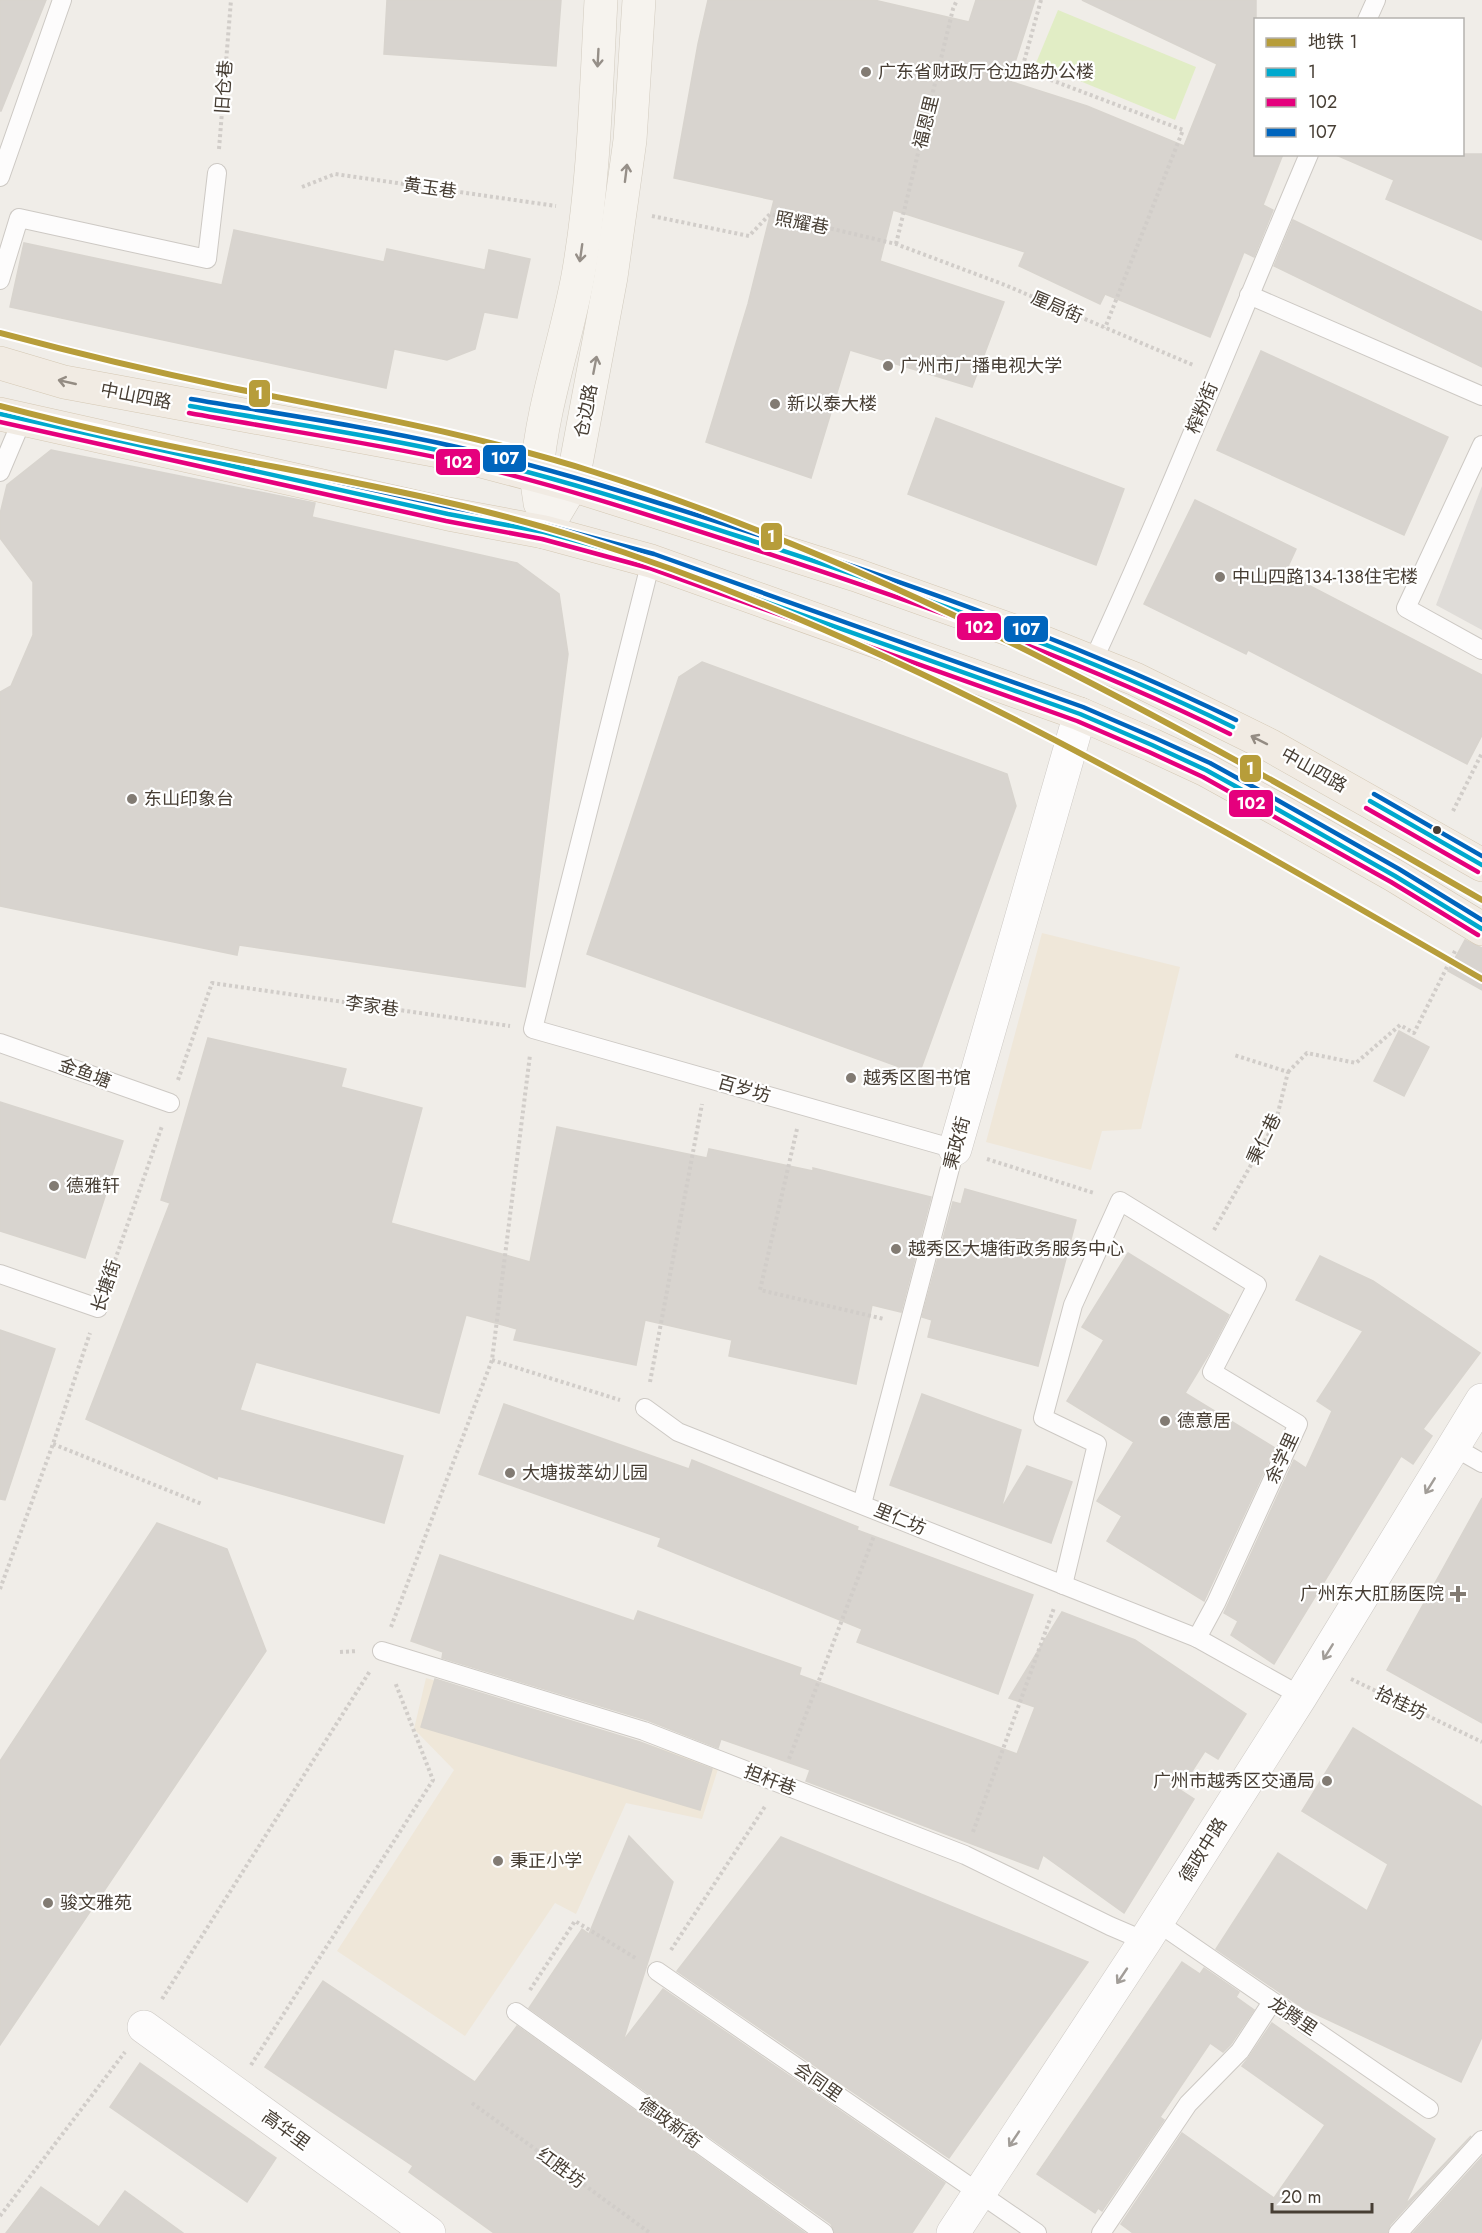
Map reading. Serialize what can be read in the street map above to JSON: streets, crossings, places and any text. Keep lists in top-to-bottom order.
{
  "streets": {
    "main road": ["中山四路", "仓边路"],
    "street": ["秉政街", "德政中路", "高华里"],
    "lane": [
      "榨粉街",
      "金鱼塘",
      "百岁坊",
      "余学里",
      "里仁坊",
      "担杆巷",
      "龙腾里",
      "会同里",
      "德政新街"
    ],
    "path": [
      "旧仓巷",
      "福恩里",
      "黄玉巷",
      "照耀巷",
      "厘局街",
      "李家巷",
      "秉仁巷",
      "长塘街",
      "拾桂坊",
      "红胜坊"
    ]
  },
  "crossings": [
    ["福恩里", "照耀巷"],
    ["福恩里", "厘局街"],
    ["照耀巷", "厘局街"],
    ["厘局街", "榨粉街"],
    ["中山四路", "榨粉街"],
    ["中山四路", "仓边路"],
    ["李家巷", "百岁坊"],
    ["李家巷", "长塘街"],
    ["金鱼塘", "长塘街"],
    ["百岁坊", "秉政街"],
    ["秉仁巷", "余学里"],
    ["秉政街", "里仁坊"],
    ["余学里", "里仁坊"],
    ["里仁坊", "德政中路"],
    ["拾桂坊", "德政中路"],
    ["担杆巷", "德政中路"],
    ["担杆巷", "龙腾里"],
    ["德政中路", "龙腾里"],
    ["德政中路", "会同里"]
  ],
  "one_way": ["德政中路"],
  "places": {
    "other": [
      "广东省财政厅仓边路办公楼",
      "广州市广播电视大学",
      "新以泰大楼",
      "中山四路134-138住宅楼",
      "东山印象台",
      "越秀区图书馆",
      "德雅轩",
      "越秀区大塘街政务服务中心",
      "德意居",
      "大塘拔萃幼儿园",
      "广州市越秀区交通局",
      "秉正小学",
      "骏文雅苑"
    ],
    "health": ["广州东大肛肠医院"]
  },
  "lines": [
    "metro line 1",
    "transit line 107",
    "transit line 1",
    "transit line 102"
  ],
  "legend": [
    "地铁 1",
    "1",
    "102",
    "107"
  ],
  "scale_bar": "20 m"
}
